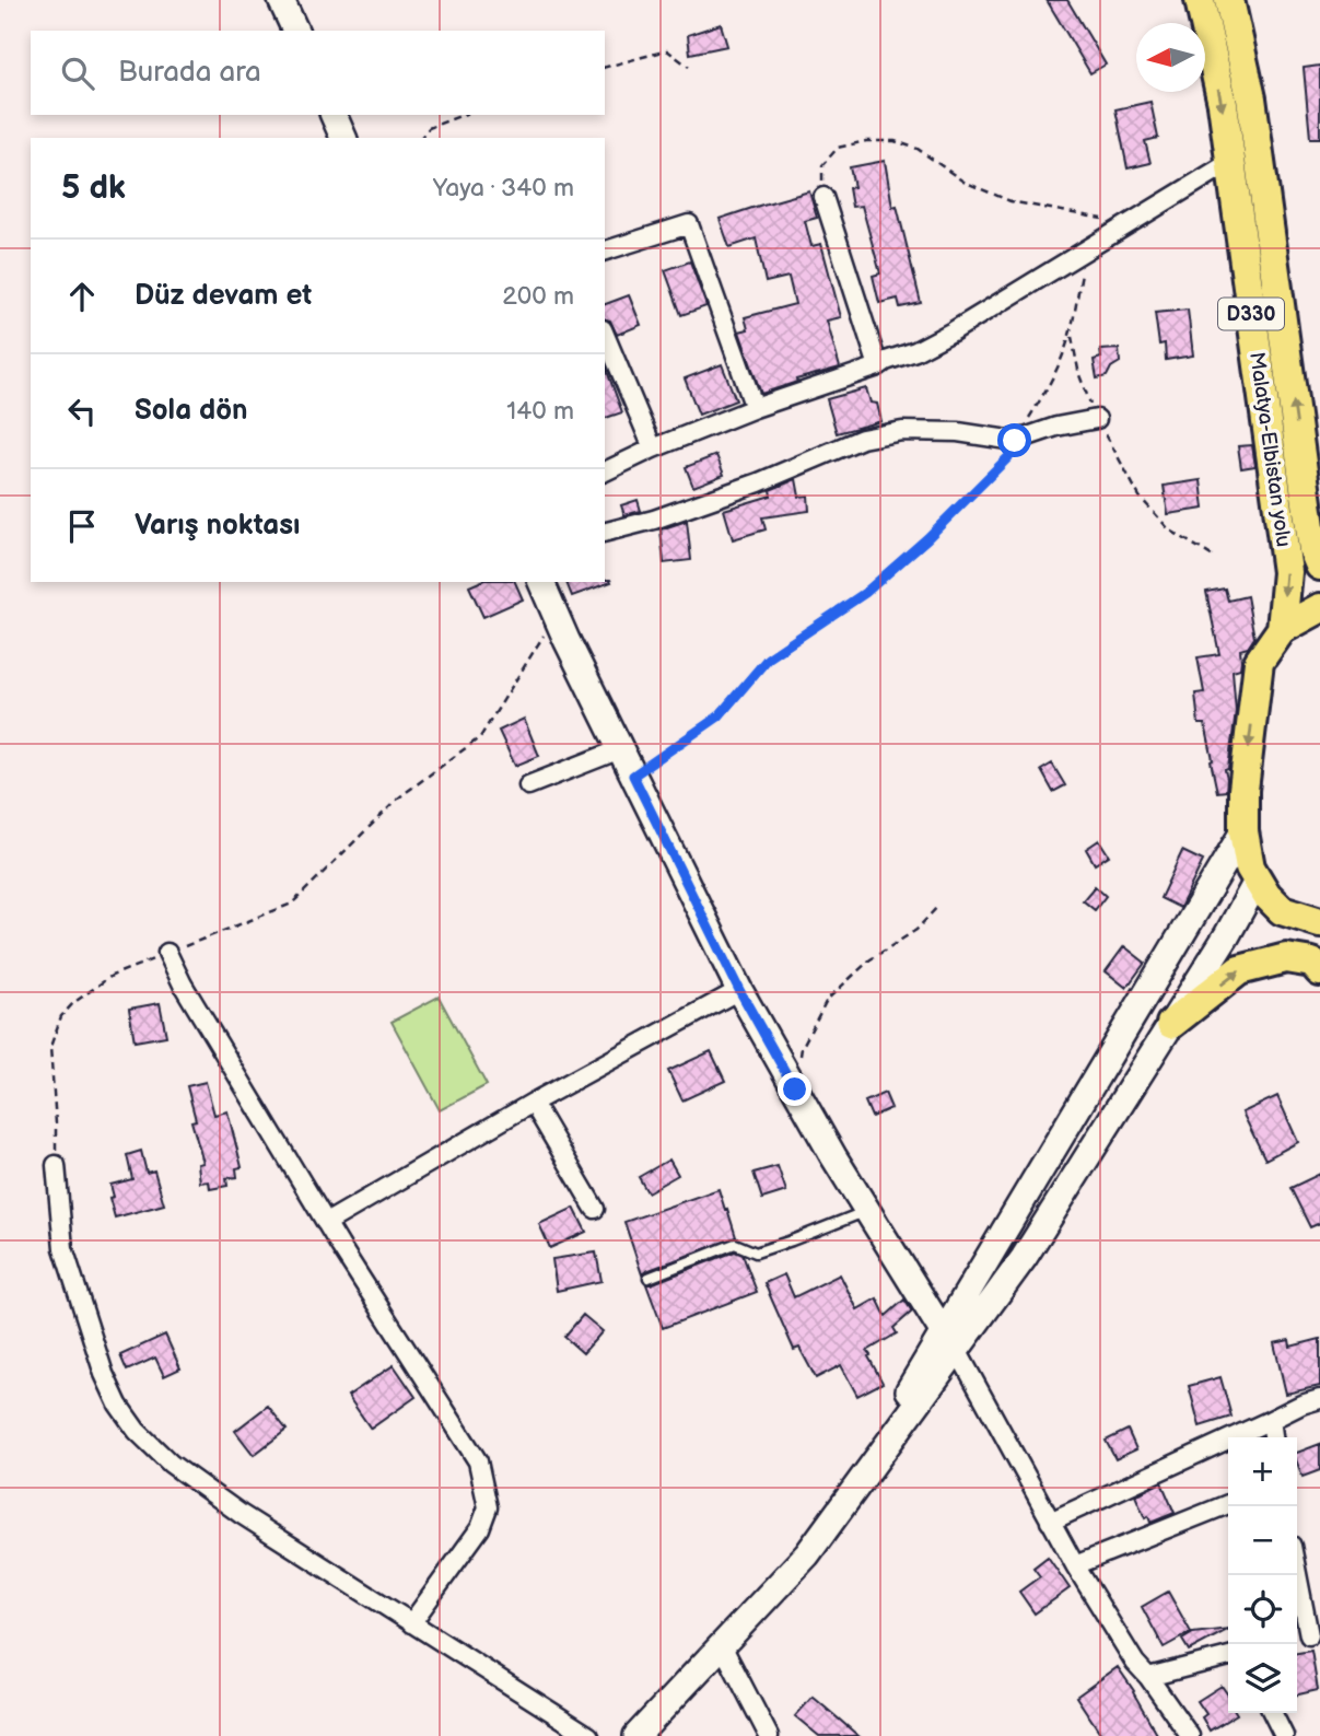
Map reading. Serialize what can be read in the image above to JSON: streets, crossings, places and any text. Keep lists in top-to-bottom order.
{
  "streets": {
    "main road": ["D330", "Malatya-Elbistan yolu"]
  },
  "north": "left",
  "page": {
    "search": "Burada ara",
    "heading": ["5 dk", "Yaya · 340 m"],
    "list": [
      ["Düz devam et", "200 m"],
      ["Sola dön", "140 m"],
      "Varış noktası"
    ],
    "map_buttons": ["+", "−"]
  }
}
